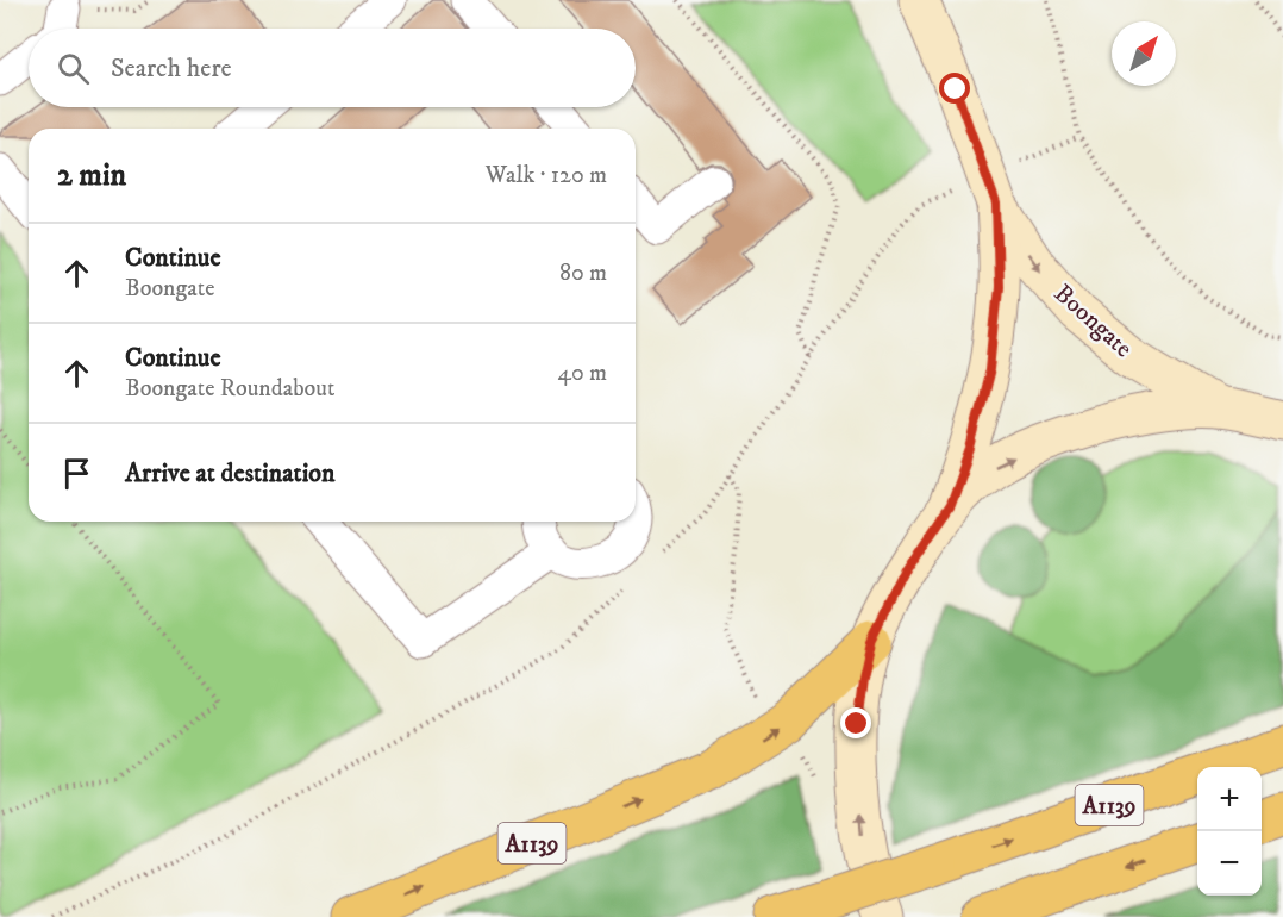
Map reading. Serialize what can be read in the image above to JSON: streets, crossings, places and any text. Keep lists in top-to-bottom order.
{
  "streets": {
    "highway": ["A1139"],
    "street": ["Boongate"]
  },
  "one_way": ["Boongate"],
  "north": "top right",
  "page": {
    "search": "Search here",
    "heading": ["2 min", "Walk · 120 m"],
    "list": [
      ["Continue", "Boongate", "80 m"],
      ["Continue", "Boongate Roundabout", "40 m"],
      "Arrive at destination"
    ],
    "map_buttons": ["+", "−"]
  }
}
